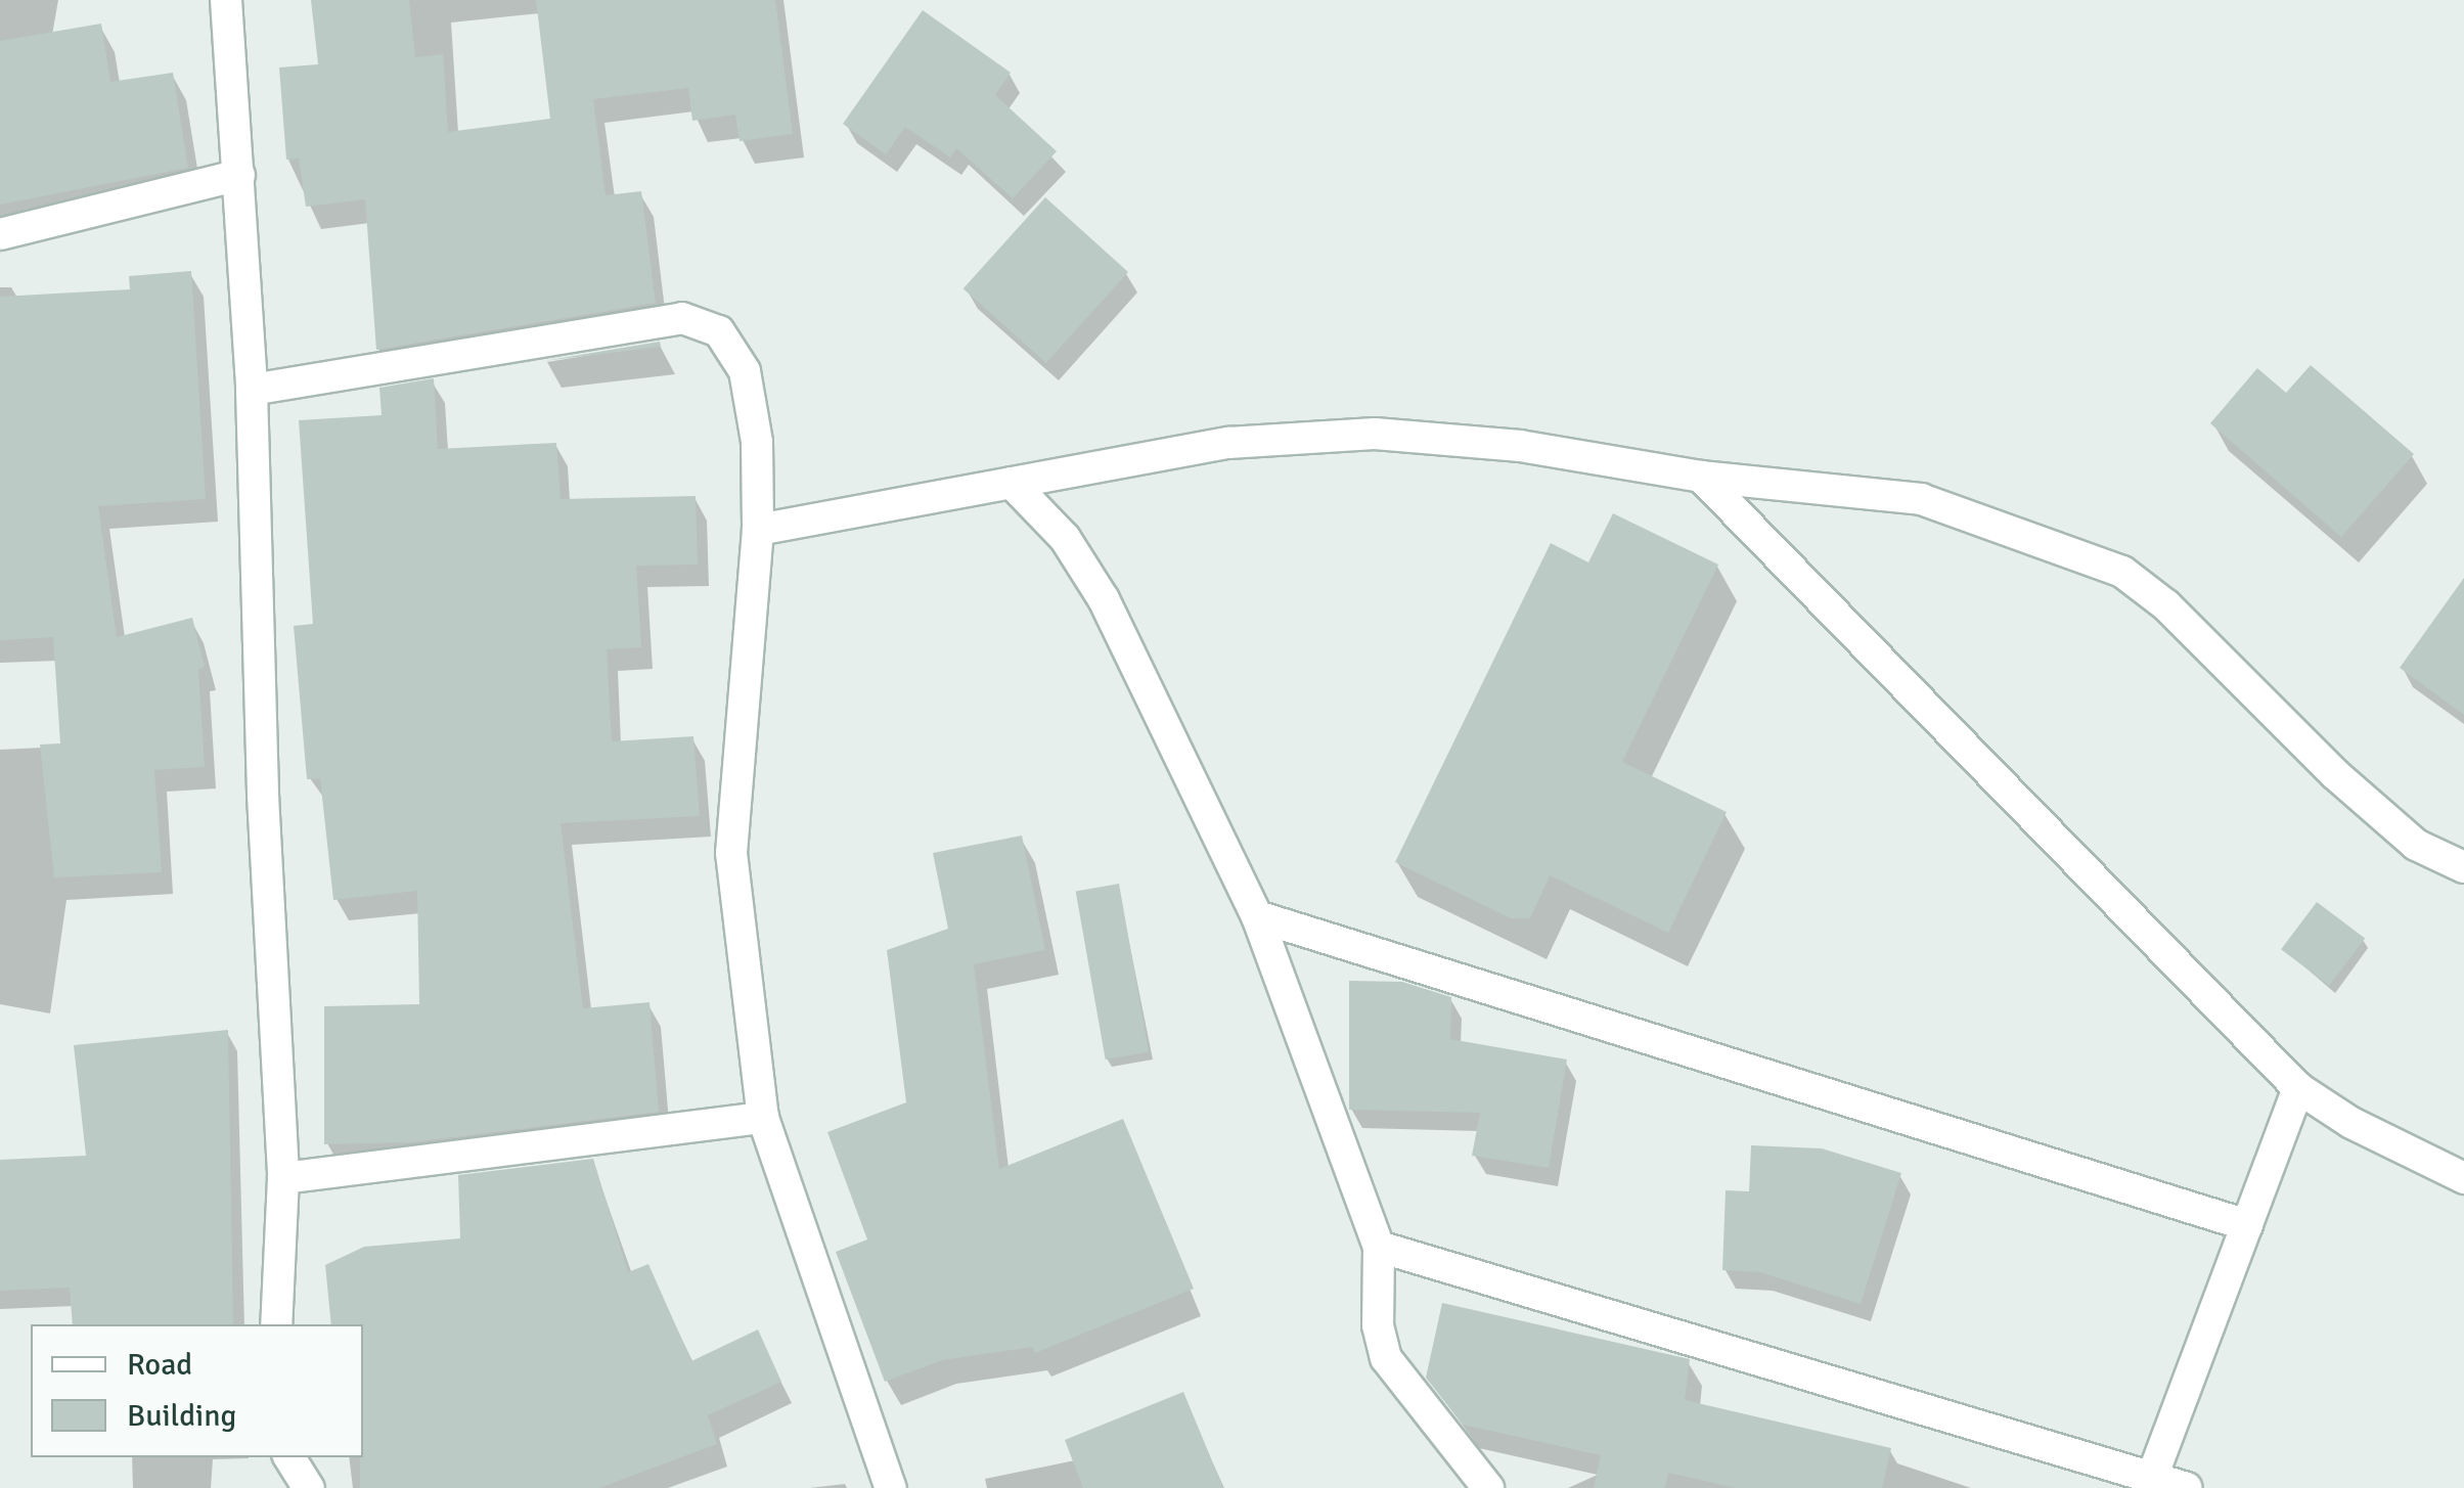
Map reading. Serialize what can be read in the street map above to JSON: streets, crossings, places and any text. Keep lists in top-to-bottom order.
{
  "legend": ["Road", "Building"]
}
